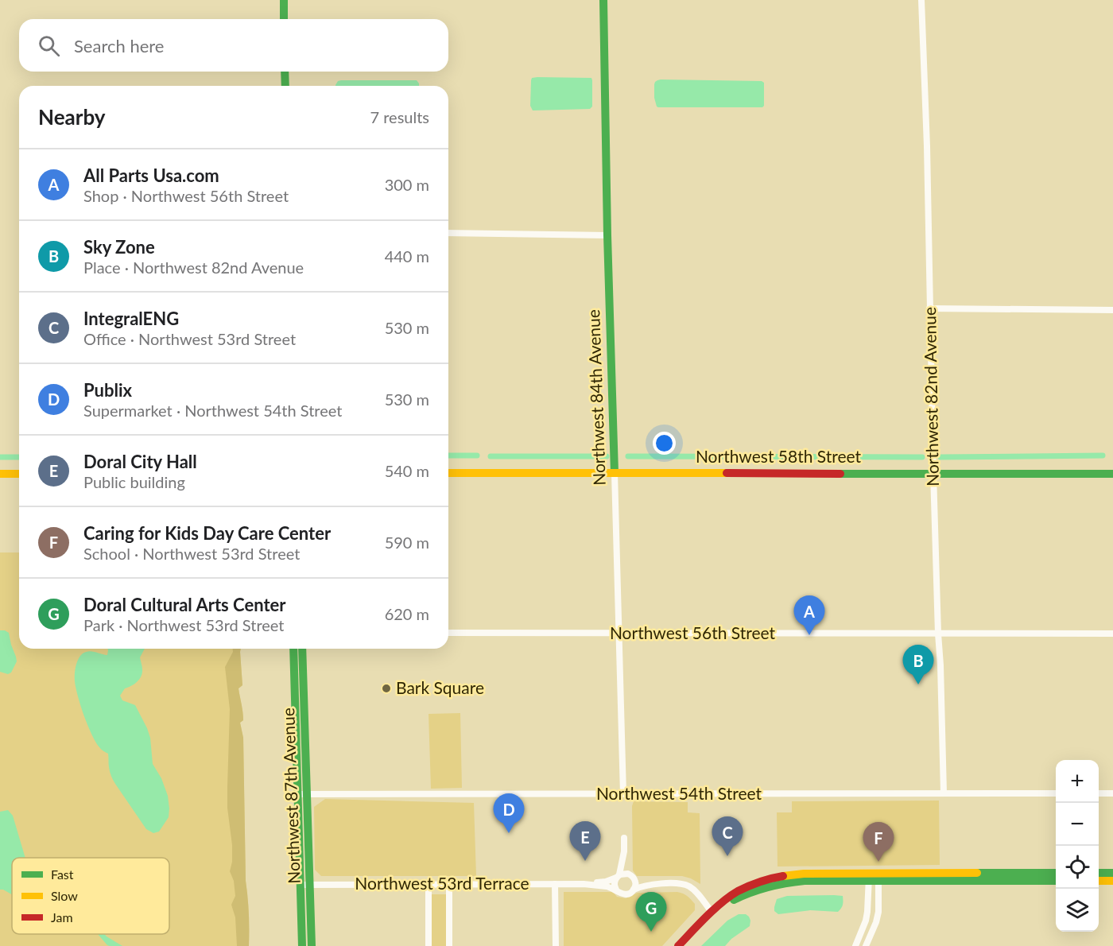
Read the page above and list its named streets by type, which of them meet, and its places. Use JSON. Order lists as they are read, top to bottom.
{
  "streets": {
    "main road": ["Northwest 84th Avenue", "Northwest 58th Street", "Northwest 87th Avenue"],
    "street": [
      "Northwest 82nd Avenue",
      "Northwest 56th Street",
      "Northwest 54th Street",
      "Northwest 53rd Terrace"
    ]
  },
  "crossings": [
    ["Northwest 82nd Avenue", "Northwest 58th Street"],
    ["Northwest 82nd Avenue", "Northwest 56th Street"],
    ["Northwest 82nd Avenue", "Northwest 54th Street"],
    ["Northwest 84th Avenue", "Northwest 58th Street"],
    ["Northwest 84th Avenue", "Northwest 56th Street"],
    ["Northwest 84th Avenue", "Northwest 54th Street"],
    ["Northwest 54th Street", "Northwest 87th Avenue"],
    ["Northwest 87th Avenue", "Northwest 53rd Terrace"]
  ],
  "places": ["Bark Square"],
  "legend": ["Fast", "Slow", "Jam"],
  "page": {
    "search": "Search here",
    "heading": ["Nearby", "7 results"],
    "list": [
      {
        "mark": "A",
        "name": "All Parts Usa.com",
        "note": "Shop · Northwest 56th Street",
        "value": "300 m"
      },
      {
        "mark": "B",
        "name": "Sky Zone",
        "note": "Place · Northwest 82nd Avenue",
        "value": "440 m"
      },
      {
        "mark": "C",
        "name": "IntegralENG",
        "note": "Office · Northwest 53rd Street",
        "value": "530 m"
      },
      {
        "mark": "D",
        "name": "Publix",
        "note": "Supermarket · Northwest 54th Street",
        "value": "530 m"
      },
      {
        "mark": "E",
        "name": "Doral City Hall",
        "note": "Public building",
        "value": "540 m"
      },
      {
        "mark": "F",
        "name": "Caring for Kids Day Care Center",
        "note": "School · Northwest 53rd Street",
        "value": "590 m"
      },
      {
        "mark": "G",
        "name": "Doral Cultural Arts Center",
        "note": "Park · Northwest 53rd Street",
        "value": "620 m"
      }
    ],
    "pins": [
      "A",
      "B",
      "D",
      "C",
      "E",
      "F",
      "G"
    ],
    "map_buttons": ["+", "−"]
  }
}
